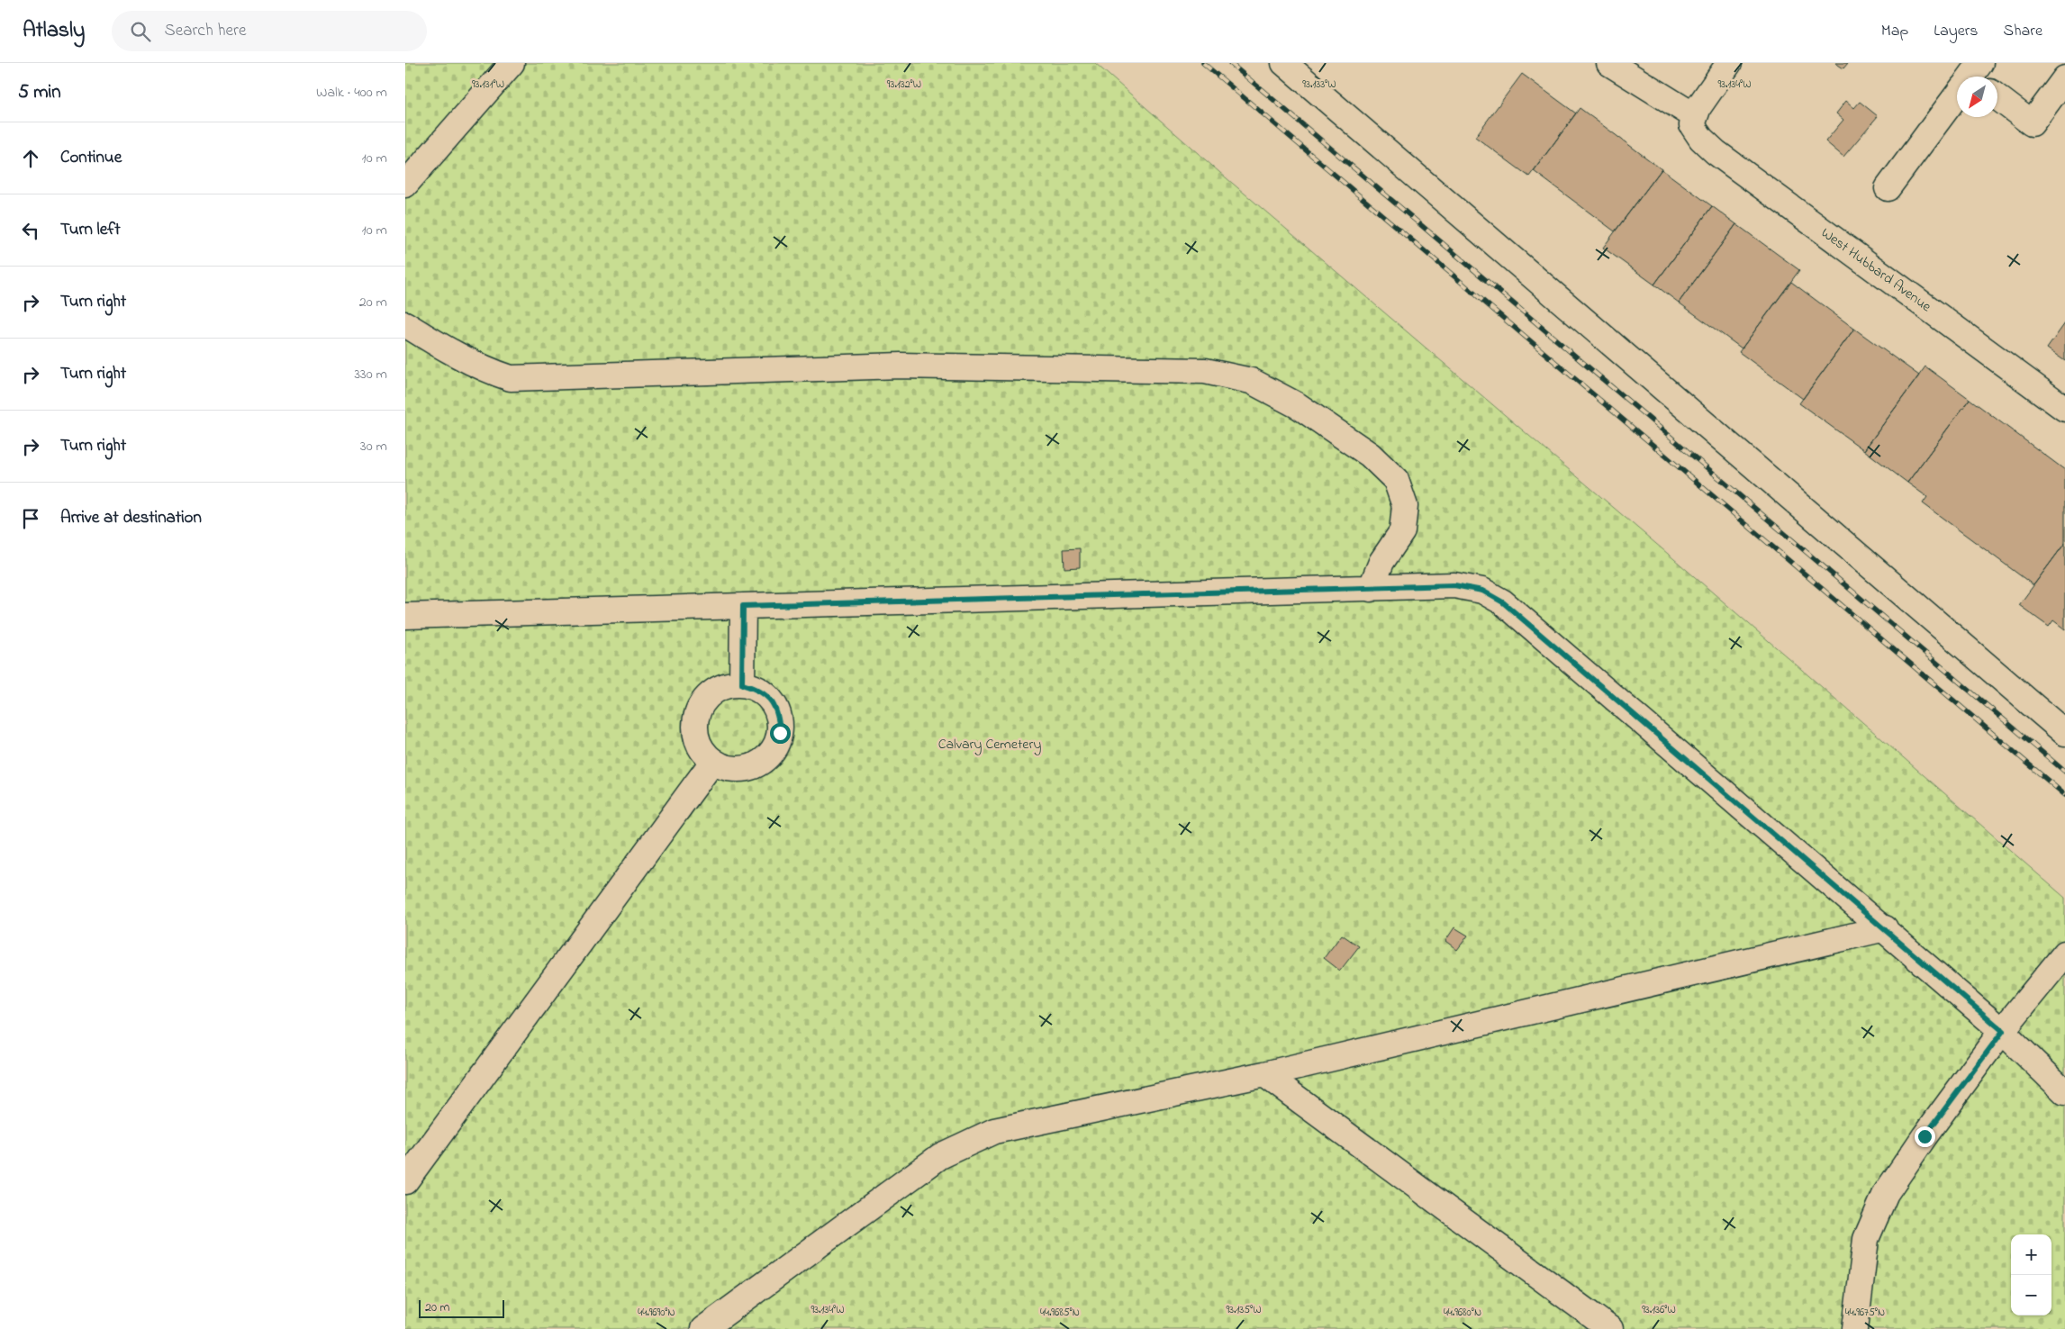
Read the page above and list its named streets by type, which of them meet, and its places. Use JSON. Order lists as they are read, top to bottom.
{
  "streets": {
    "street": ["West Hubbard Avenue"]
  },
  "parks": ["Calvary Cemetery"],
  "scale_bar": "20 m",
  "north": "bottom left",
  "page": {
    "header": "Atlasly",
    "search": "Search here",
    "nav": ["Map", "Layers", "Share"],
    "heading": ["5 min", "Walk · 400 m"],
    "list": [
      ["Continue", "10 m"],
      ["Turn left", "10 m"],
      ["Turn right", "20 m"],
      ["Turn right", "330 m"],
      ["Turn right", "30 m"],
      "Arrive at destination"
    ],
    "map_buttons": ["+", "−"],
    "scale": "20 m"
  },
  "coordinates": [
    "93.131°W",
    "93.132°W",
    "93.133°W",
    "93.134°W",
    "93.135°W",
    "93.136°W",
    "44.9690°N",
    "44.9685°N",
    "44.9680°N",
    "44.9675°N"
  ]
}
